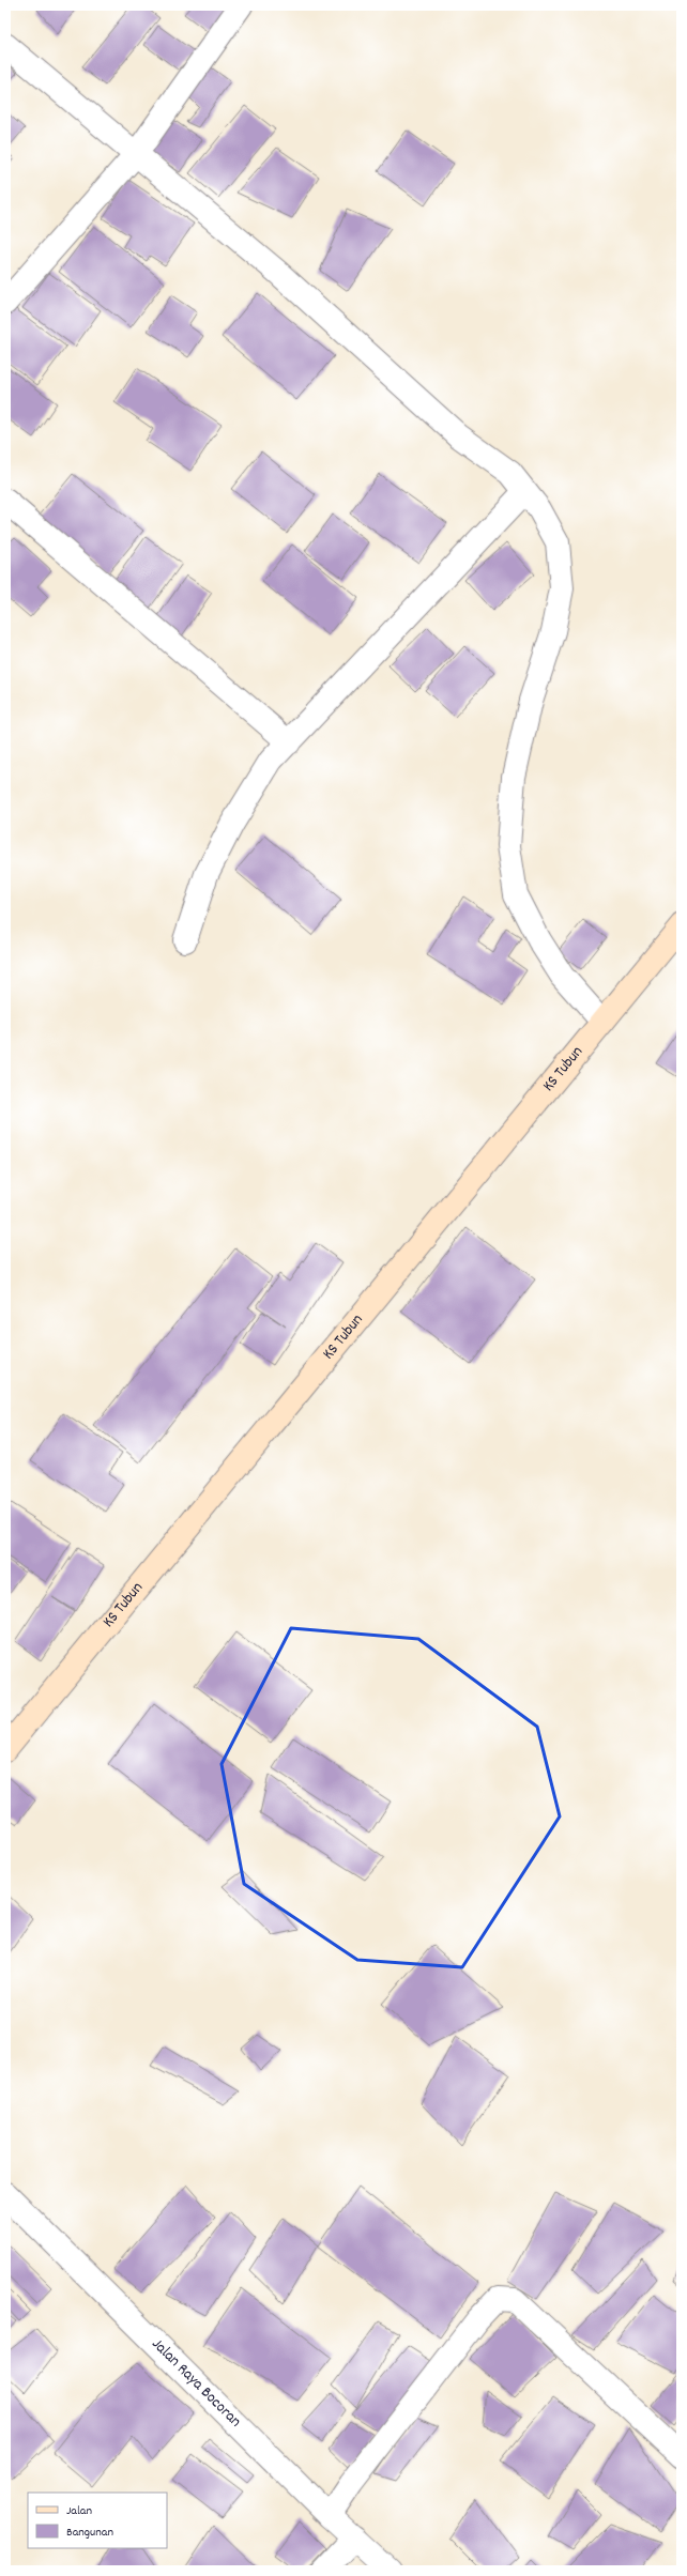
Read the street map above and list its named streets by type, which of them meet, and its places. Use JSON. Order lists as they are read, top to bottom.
{
  "streets": {
    "main road": ["KS Tubun"],
    "street": ["Jalan Raya Bocoran"]
  },
  "legend": ["Jalan", "Bangunan"]
}
